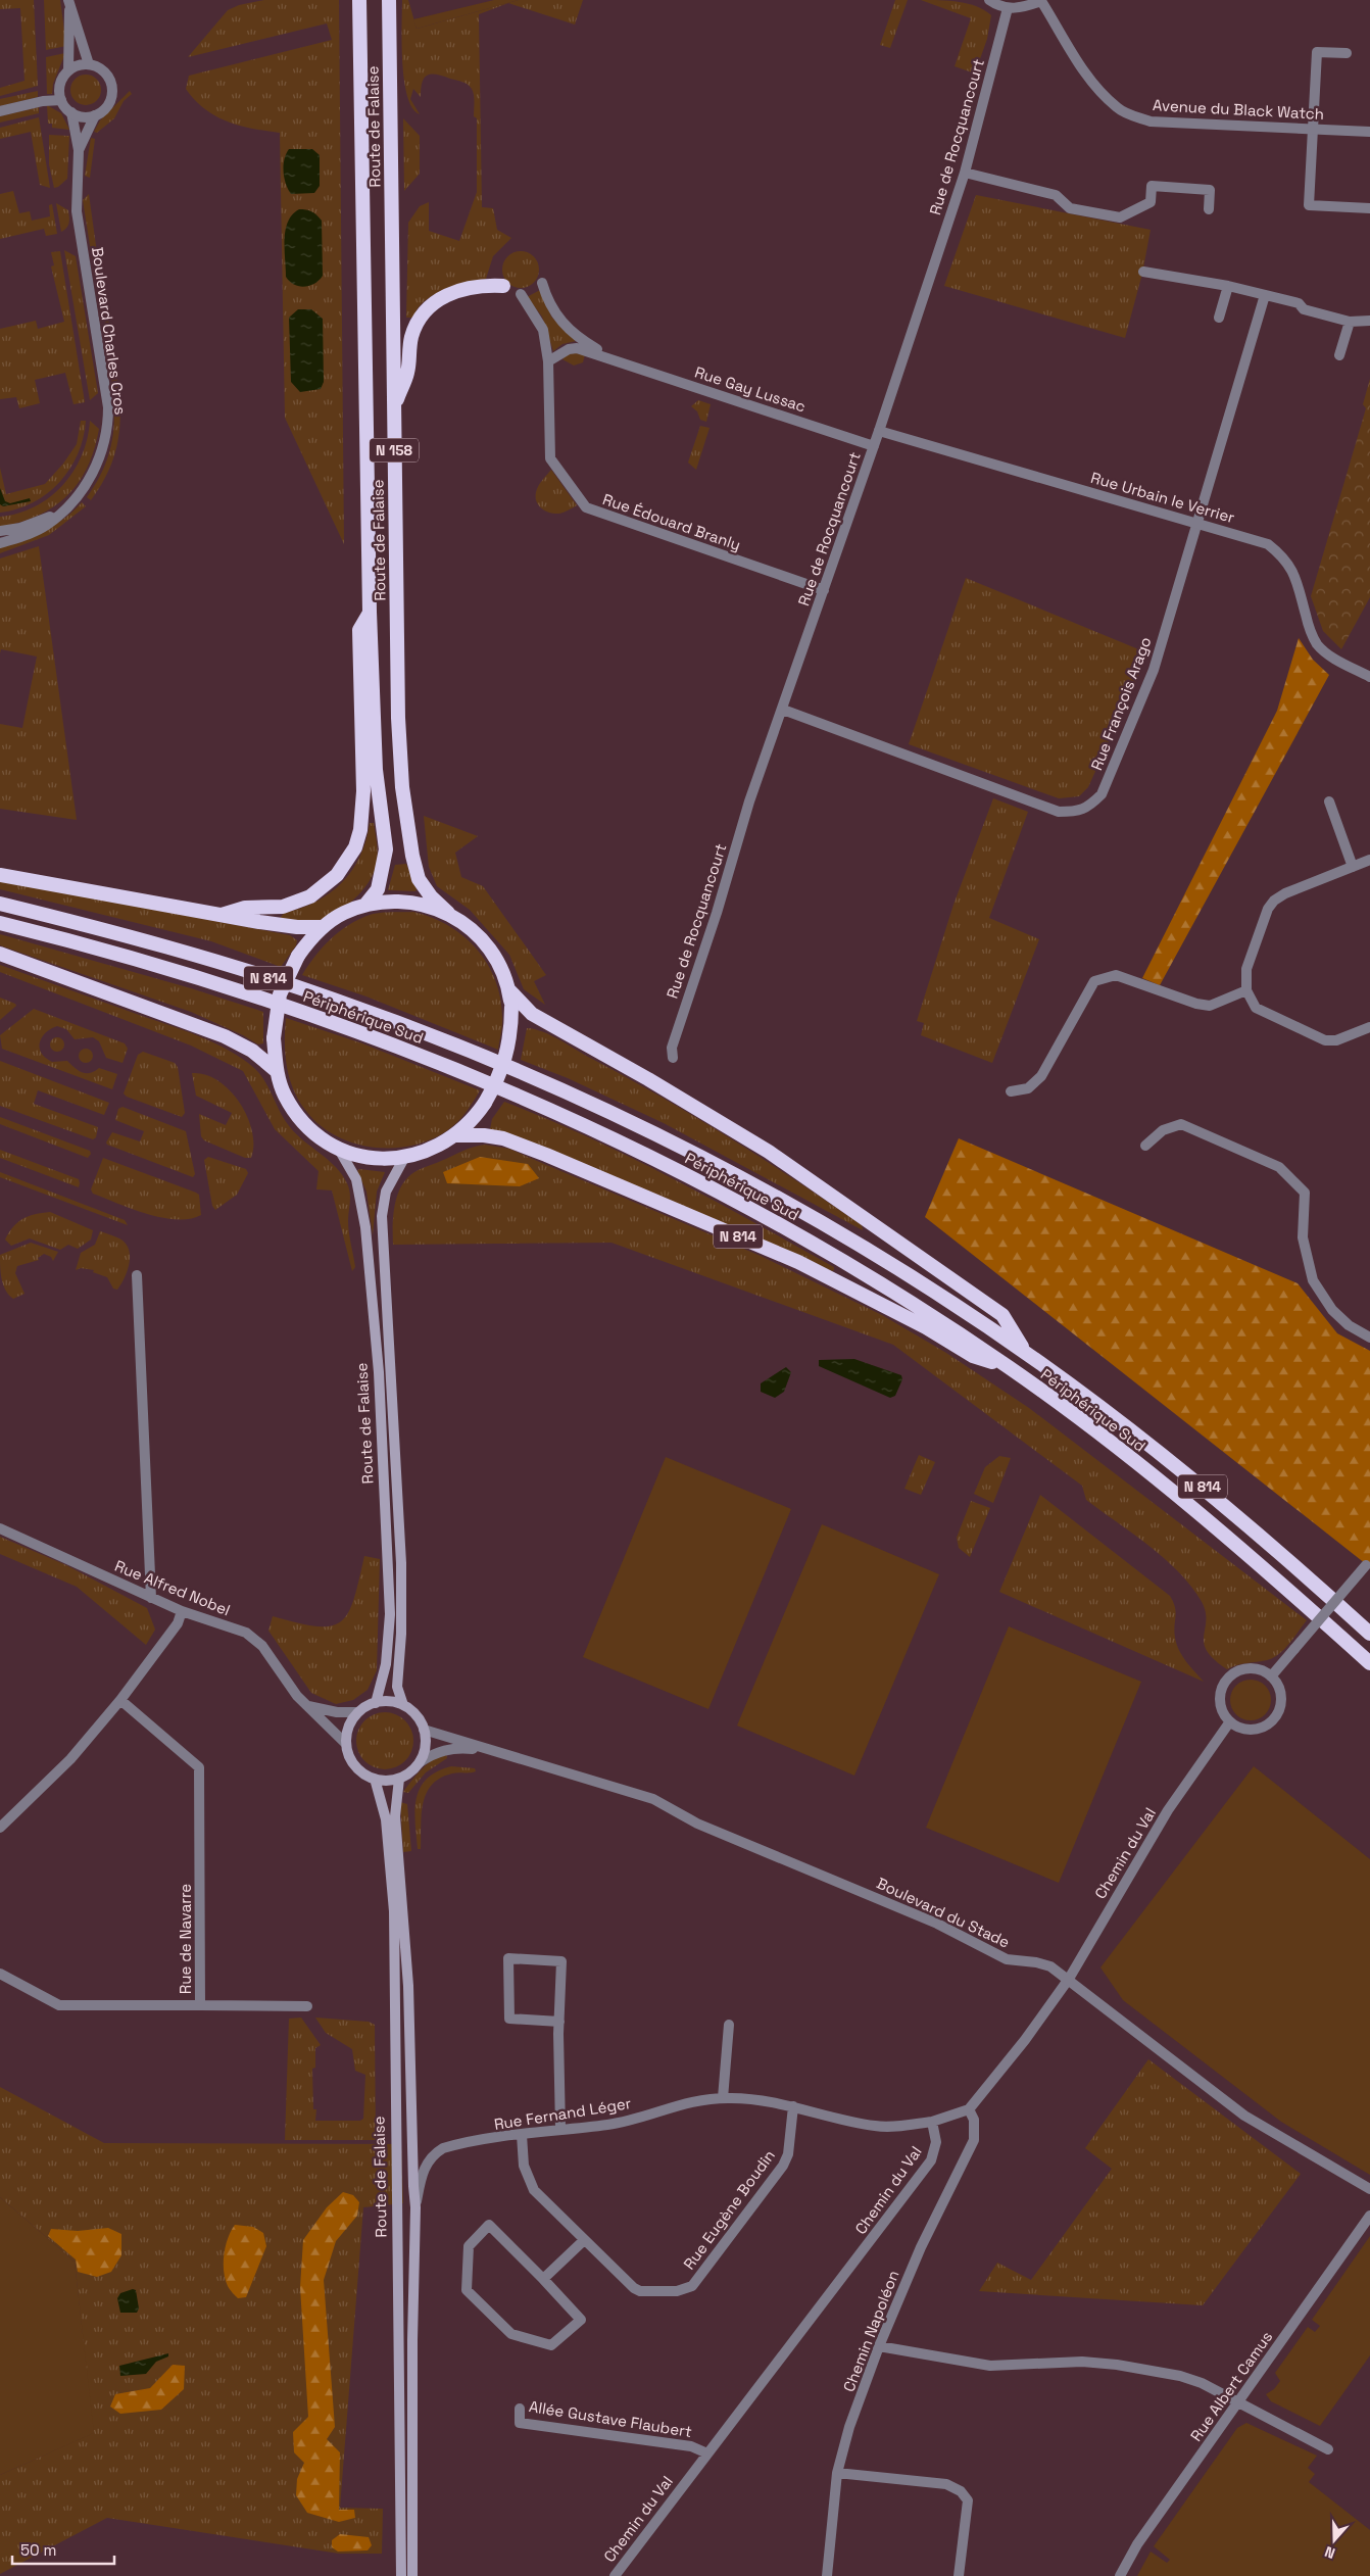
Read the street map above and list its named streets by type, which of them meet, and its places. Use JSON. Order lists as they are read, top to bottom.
{
  "streets": {
    "highway": [
      "Route de Falaise",
      "N 158",
      "N 814",
      "Périphérique Sud"
    ],
    "street": [
      "Avenue du Black Watch",
      "Rue de Rocquancourt",
      "Boulevard Charles Cros",
      "Rue Gay Lussac",
      "Rue Urbain le Verrier",
      "Rue Édouard Branly",
      "Rue François Arago",
      "Rue Alfred Nobel",
      "Chemin du Val",
      "Boulevard du Stade",
      "Rue de Navarre",
      "Rue Fernand Léger",
      "Rue Eugène Boudin",
      "Chemin Napoléon",
      "Rue Albert Camus",
      "Allée Gustave Flaubert"
    ]
  },
  "crossings": [
    ["Route de Falaise", "N 158"],
    ["Route de Falaise", "Rue Alfred Nobel"],
    ["Route de Falaise", "Boulevard du Stade"],
    ["Rue de Rocquancourt", "Rue Gay Lussac"],
    ["Rue de Rocquancourt", "Rue Urbain le Verrier"],
    ["Rue de Rocquancourt", "Rue Édouard Branly"],
    ["Rue de Rocquancourt", "Rue François Arago"],
    ["Rue Gay Lussac", "Rue Édouard Branly"],
    ["Rue Urbain le Verrier", "Rue François Arago"],
    ["N 814", "Périphérique Sud"],
    ["Rue Alfred Nobel", "Boulevard du Stade"],
    ["Chemin du Val", "Boulevard du Stade"],
    ["Chemin du Val", "Rue Fernand Léger"],
    ["Chemin du Val", "Chemin Napoléon"],
    ["Chemin du Val", "Allée Gustave Flaubert"],
    ["Rue Fernand Léger", "Rue Eugène Boudin"]
  ],
  "scale_bar": "50 m",
  "north": "bottom"
}
